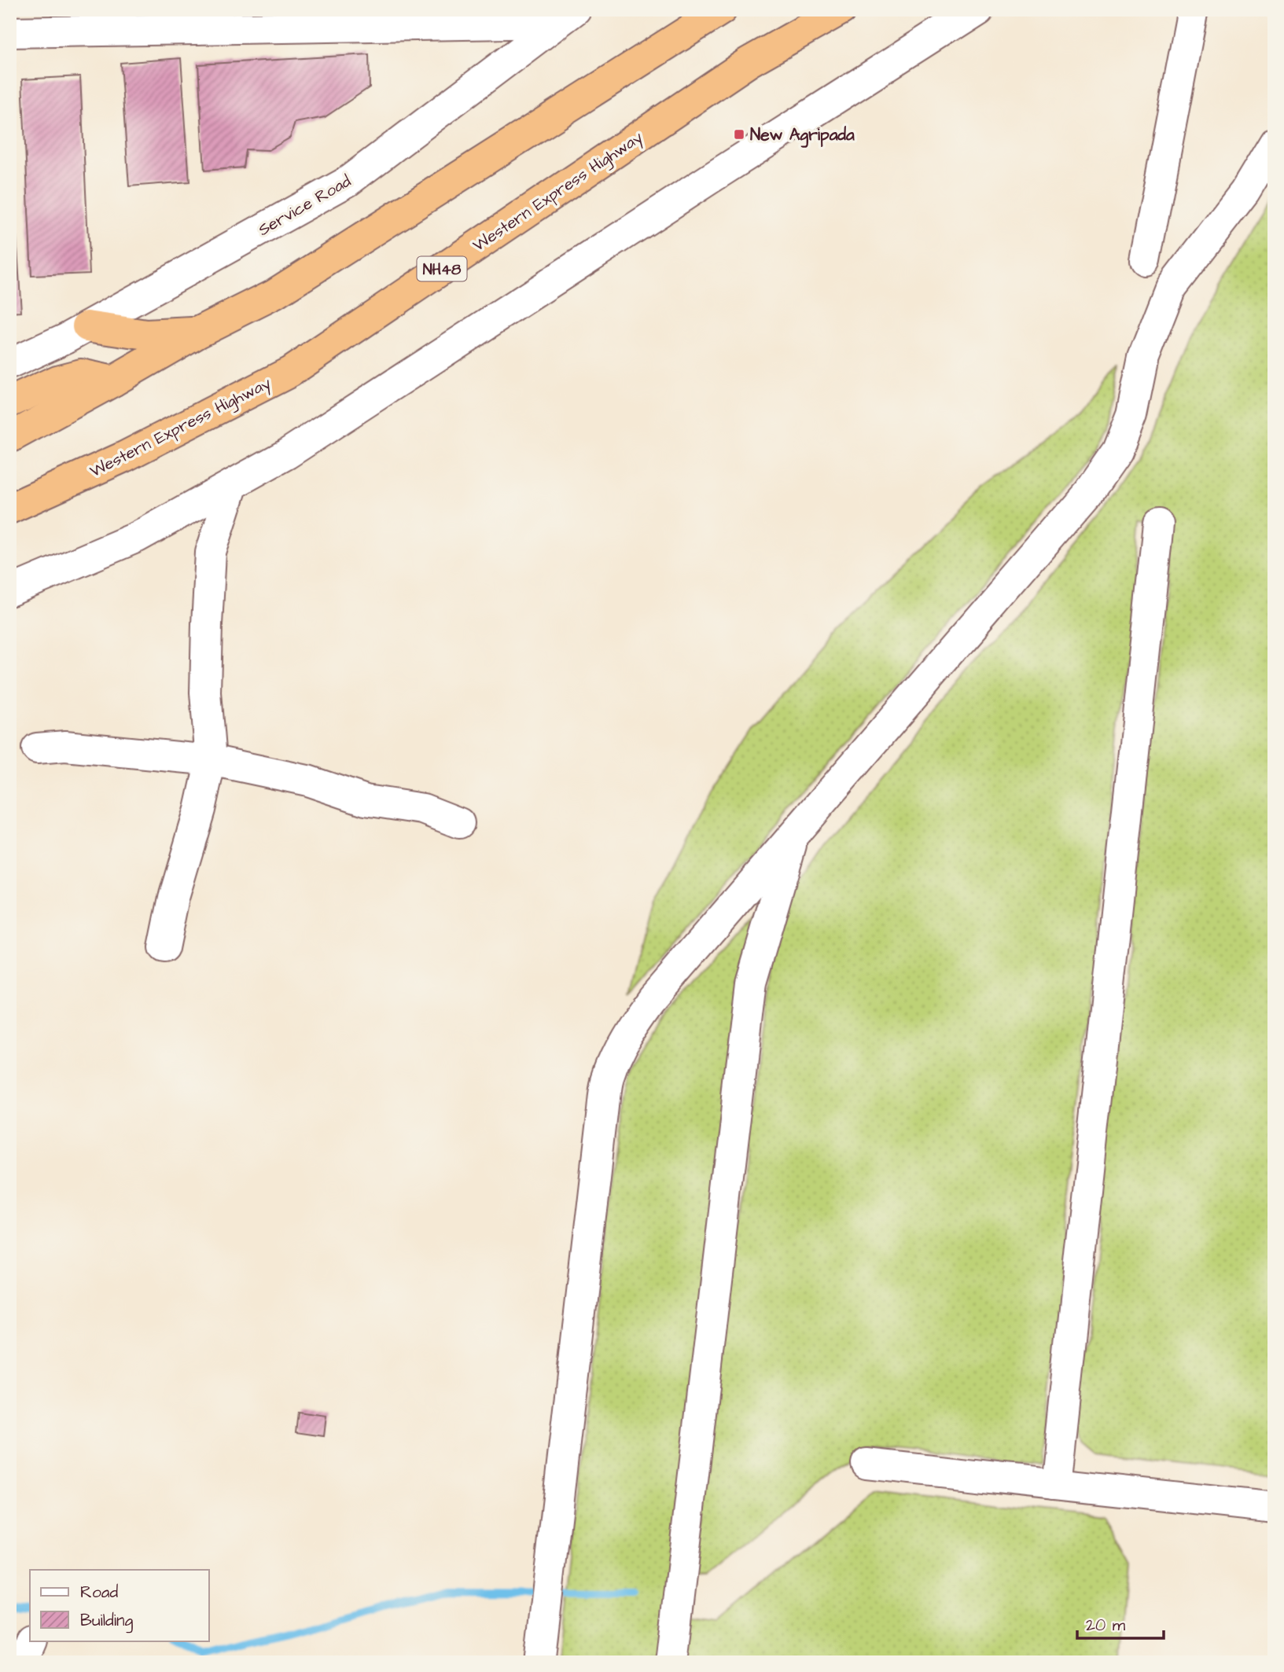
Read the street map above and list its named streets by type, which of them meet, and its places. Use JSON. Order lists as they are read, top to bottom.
{
  "streets": {
    "highway": ["Western Express Highway", "NH48"],
    "street": ["Service Road"]
  },
  "places": {
    "transit": ["New Agripada"]
  },
  "legend": ["Road", "Building"],
  "scale_bar": "20 m"
}
